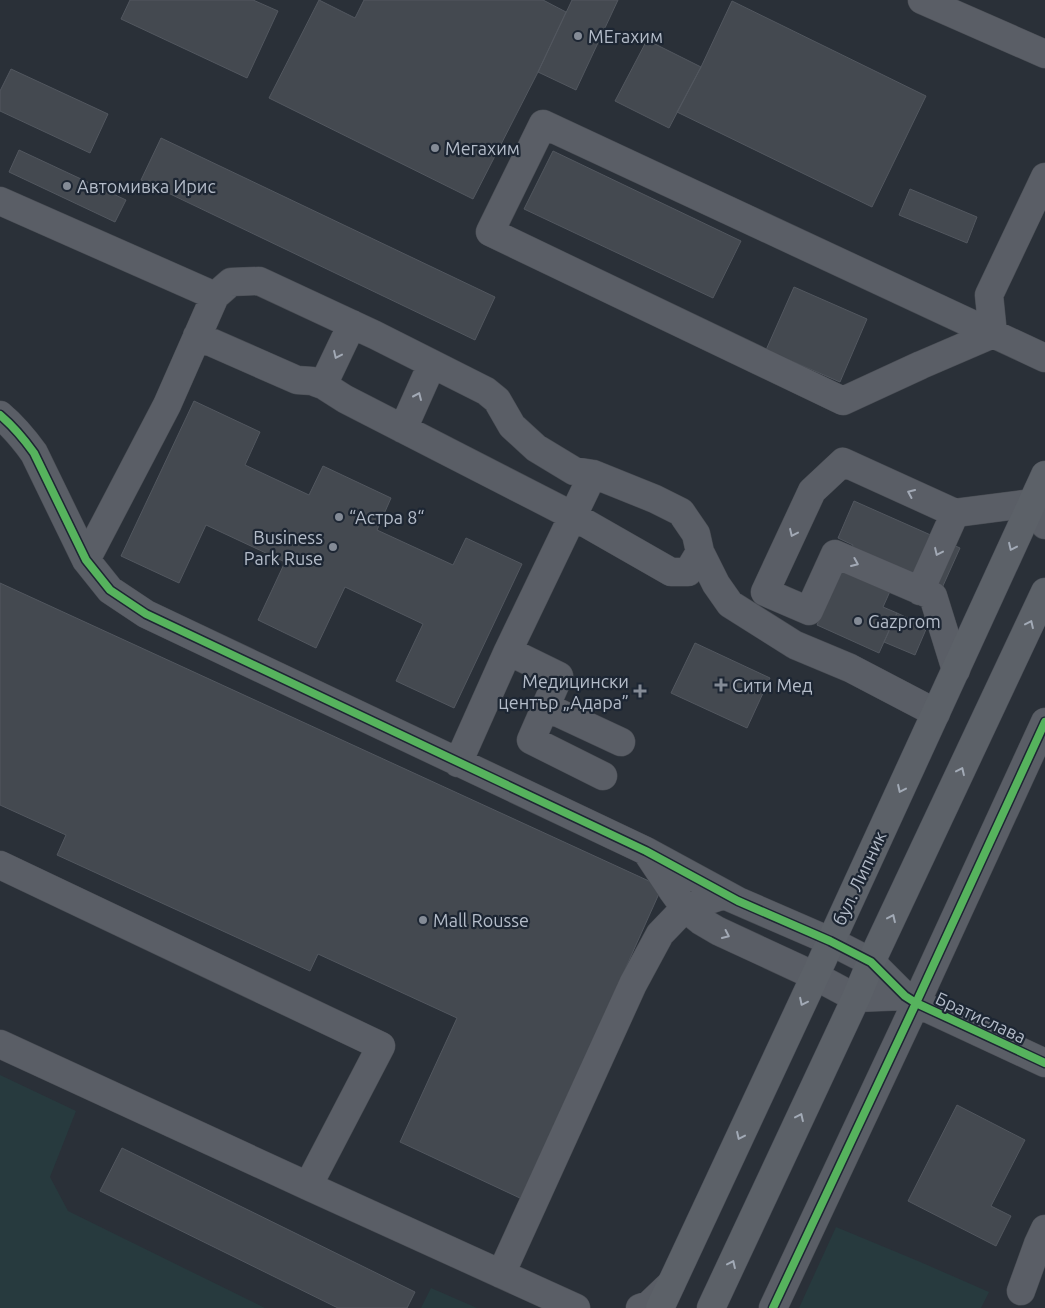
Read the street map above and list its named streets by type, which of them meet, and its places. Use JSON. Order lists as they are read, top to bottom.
{
  "streets": {
    "main road": ["бул. Липник"],
    "street": ["Братислава"]
  },
  "places": {
    "other": [
      "МЕгахим",
      "Мегахим",
      "Автомивка Ирис",
      "“Астра 8“",
      "Business Park Ruse",
      "Gazprom",
      "Mall Rousse"
    ],
    "health": ["Сити Мед", "Медицински център „Адара”"]
  }
}
